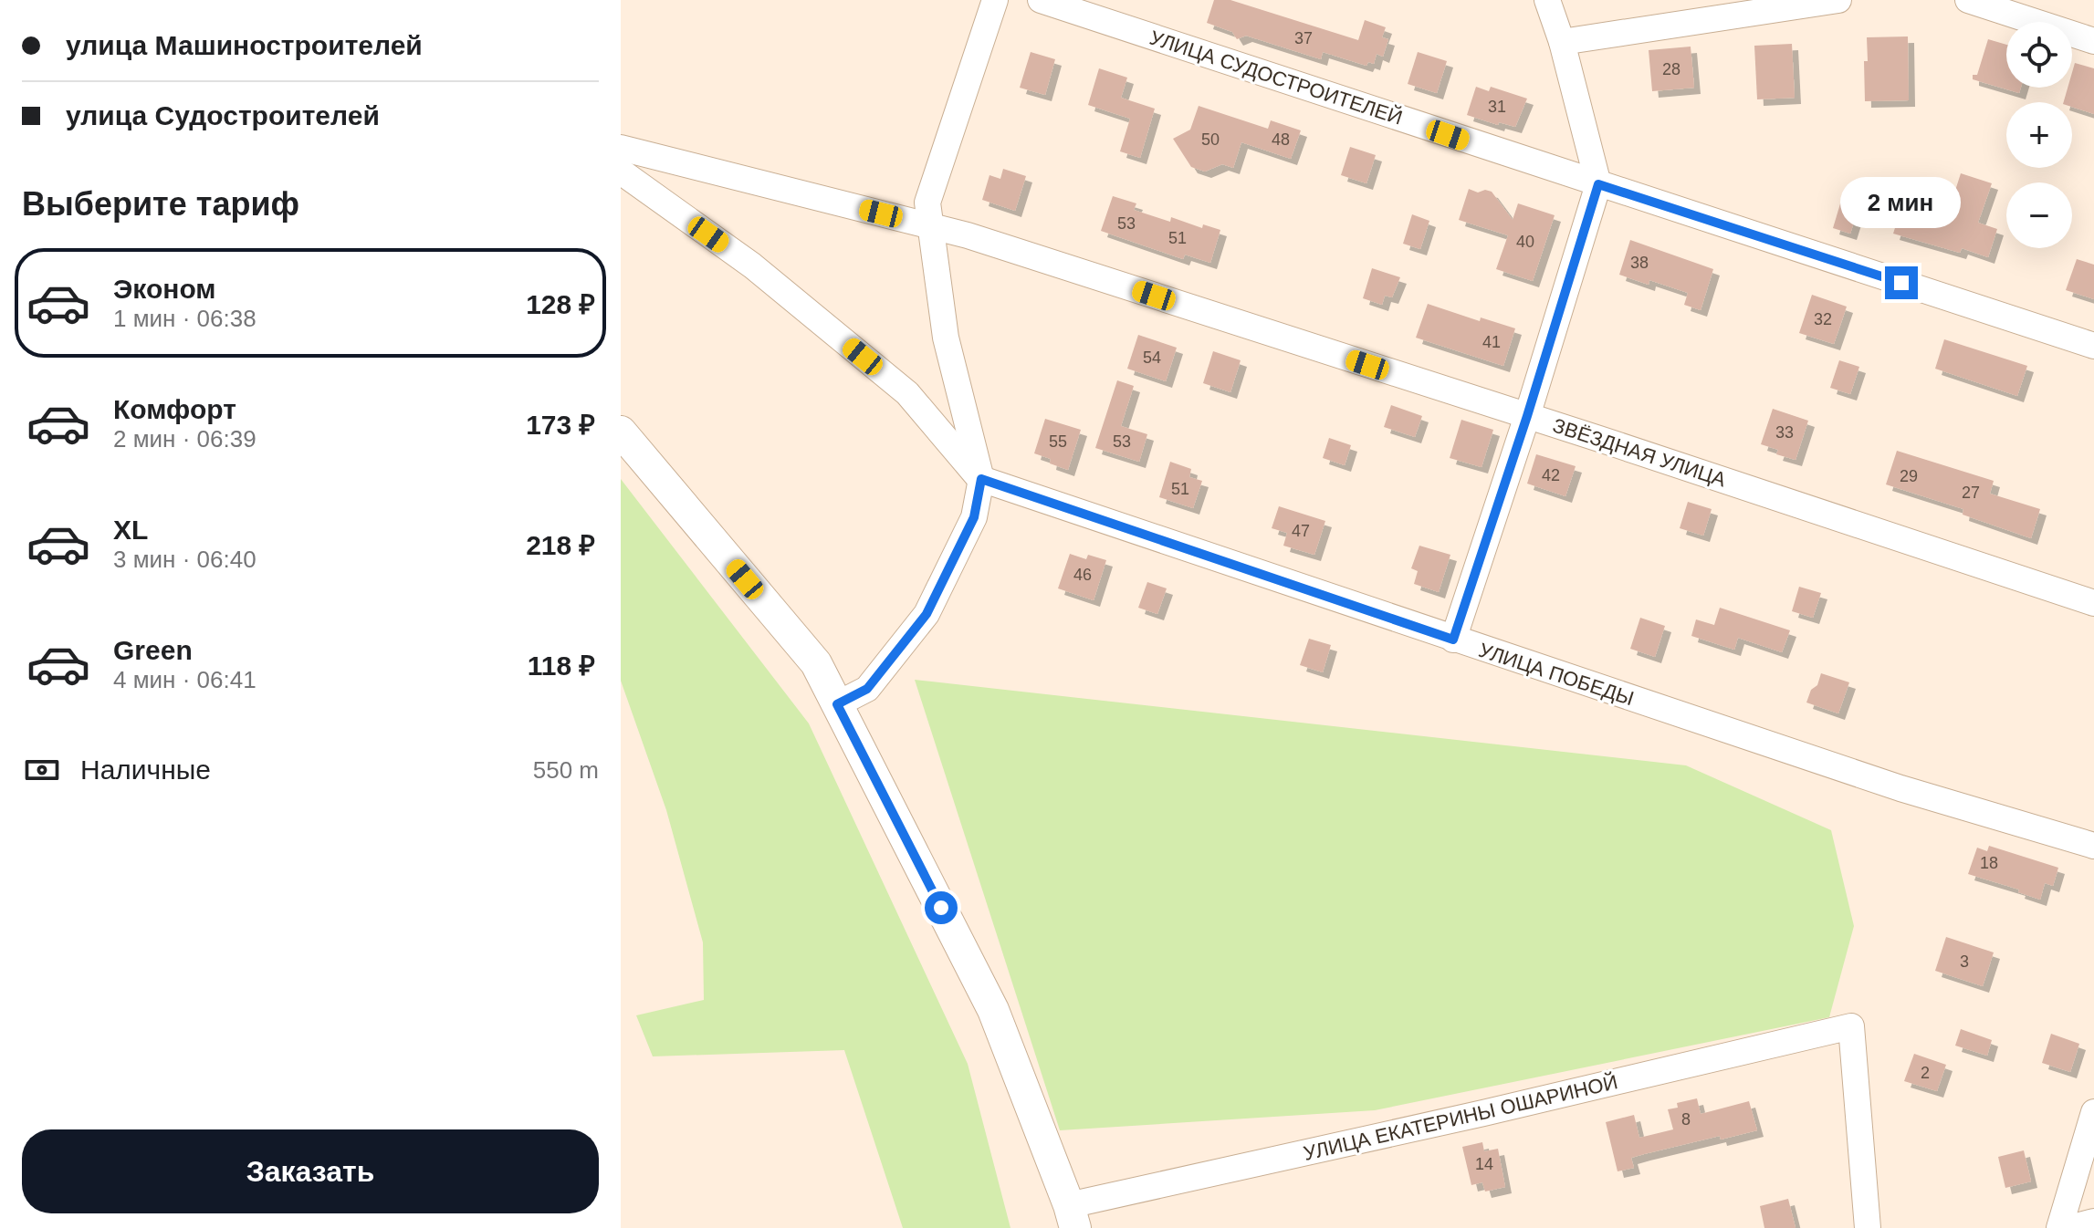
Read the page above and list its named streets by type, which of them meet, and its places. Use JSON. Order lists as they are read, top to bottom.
{
  "streets": {
    "street": [
      "УЛИЦА СУДОСТРОИТЕЛЕЙ",
      "ЗВЁЗДНАЯ УЛИЦА",
      "УЛИЦА ПОБЕДЫ",
      "УЛИЦА ЕКАТЕРИНЫ ОШАРИНОЙ"
    ]
  },
  "house_numbers": [
    "37",
    "28",
    "31",
    "50",
    "48",
    "53",
    "51",
    "40",
    "38",
    "32",
    "41",
    "54",
    "33",
    "55",
    "53",
    "42",
    "29",
    "51",
    "27",
    "47",
    "46",
    "18",
    "3",
    "2",
    "8",
    "14"
  ],
  "page": {
    "banner": ["улица Машиностроителей", "улица Судостроителей"],
    "map_buttons": ["+", "−"],
    "heading": "Выберите тариф",
    "bubble": "2 мин",
    "list": [
      {
        "name": "Эконом",
        "note": "1 мин · 06:38",
        "value": "128 ₽"
      },
      {
        "name": "Комфорт",
        "note": "2 мин · 06:39",
        "value": "173 ₽"
      },
      {
        "name": "XL",
        "note": "3 мин · 06:40",
        "value": "218 ₽"
      },
      {
        "name": "Green",
        "note": "4 мин · 06:41",
        "value": "118 ₽"
      }
    ],
    "pay": ["Наличные", "550 m"],
    "buttons": "Заказать"
  }
}
